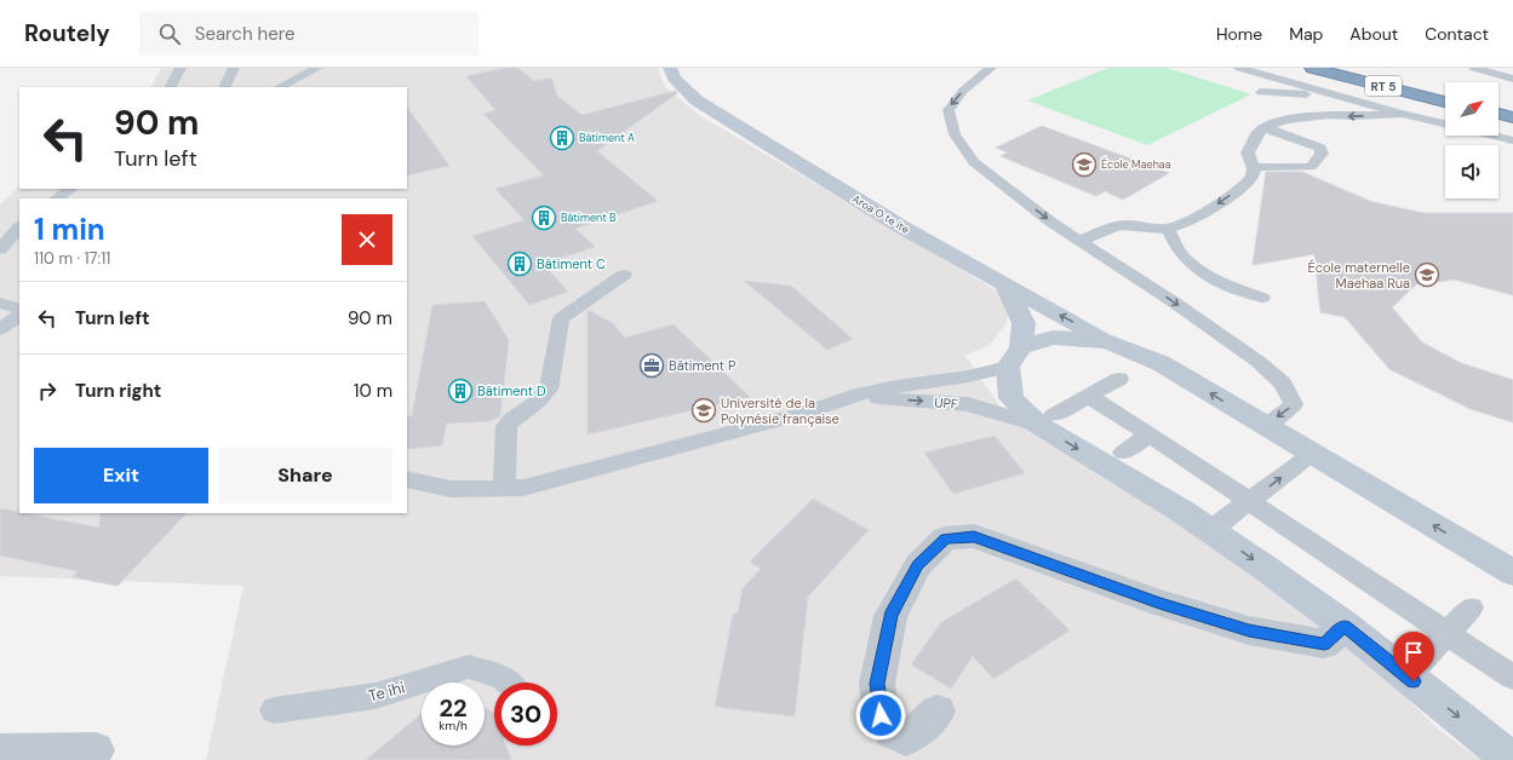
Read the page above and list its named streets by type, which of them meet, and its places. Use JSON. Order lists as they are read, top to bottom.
{
  "streets": {
    "highway": ["RT 5"],
    "main road": ["Aroa O te ite"],
    "lane": ["UPF", "Te ihi"]
  },
  "places": {
    "building": [
      "Bâtiment A",
      "Bâtiment B",
      "Bâtiment C",
      "Bâtiment D"
    ],
    "school or university": ["École Maehaa", "École maternelle Maehaa Rua", "Université de la Polynésie française"],
    "office": ["Bâtiment P"]
  },
  "north": "top right",
  "page": {
    "header": "Routely",
    "search": "Search here",
    "nav": [
      "Home",
      "Map",
      "About",
      "Contact"
    ],
    "turn": ["90 m", "Turn left"],
    "heading": ["1 min", "110 m · 17:11"],
    "list": [
      {
        "name": "Turn left",
        "value": "90 m"
      },
      {
        "name": "Turn right",
        "value": "10 m"
      }
    ],
    "buttons": ["Exit", "Share"],
    "speed": "22 km/h",
    "limit": "30"
  }
}
